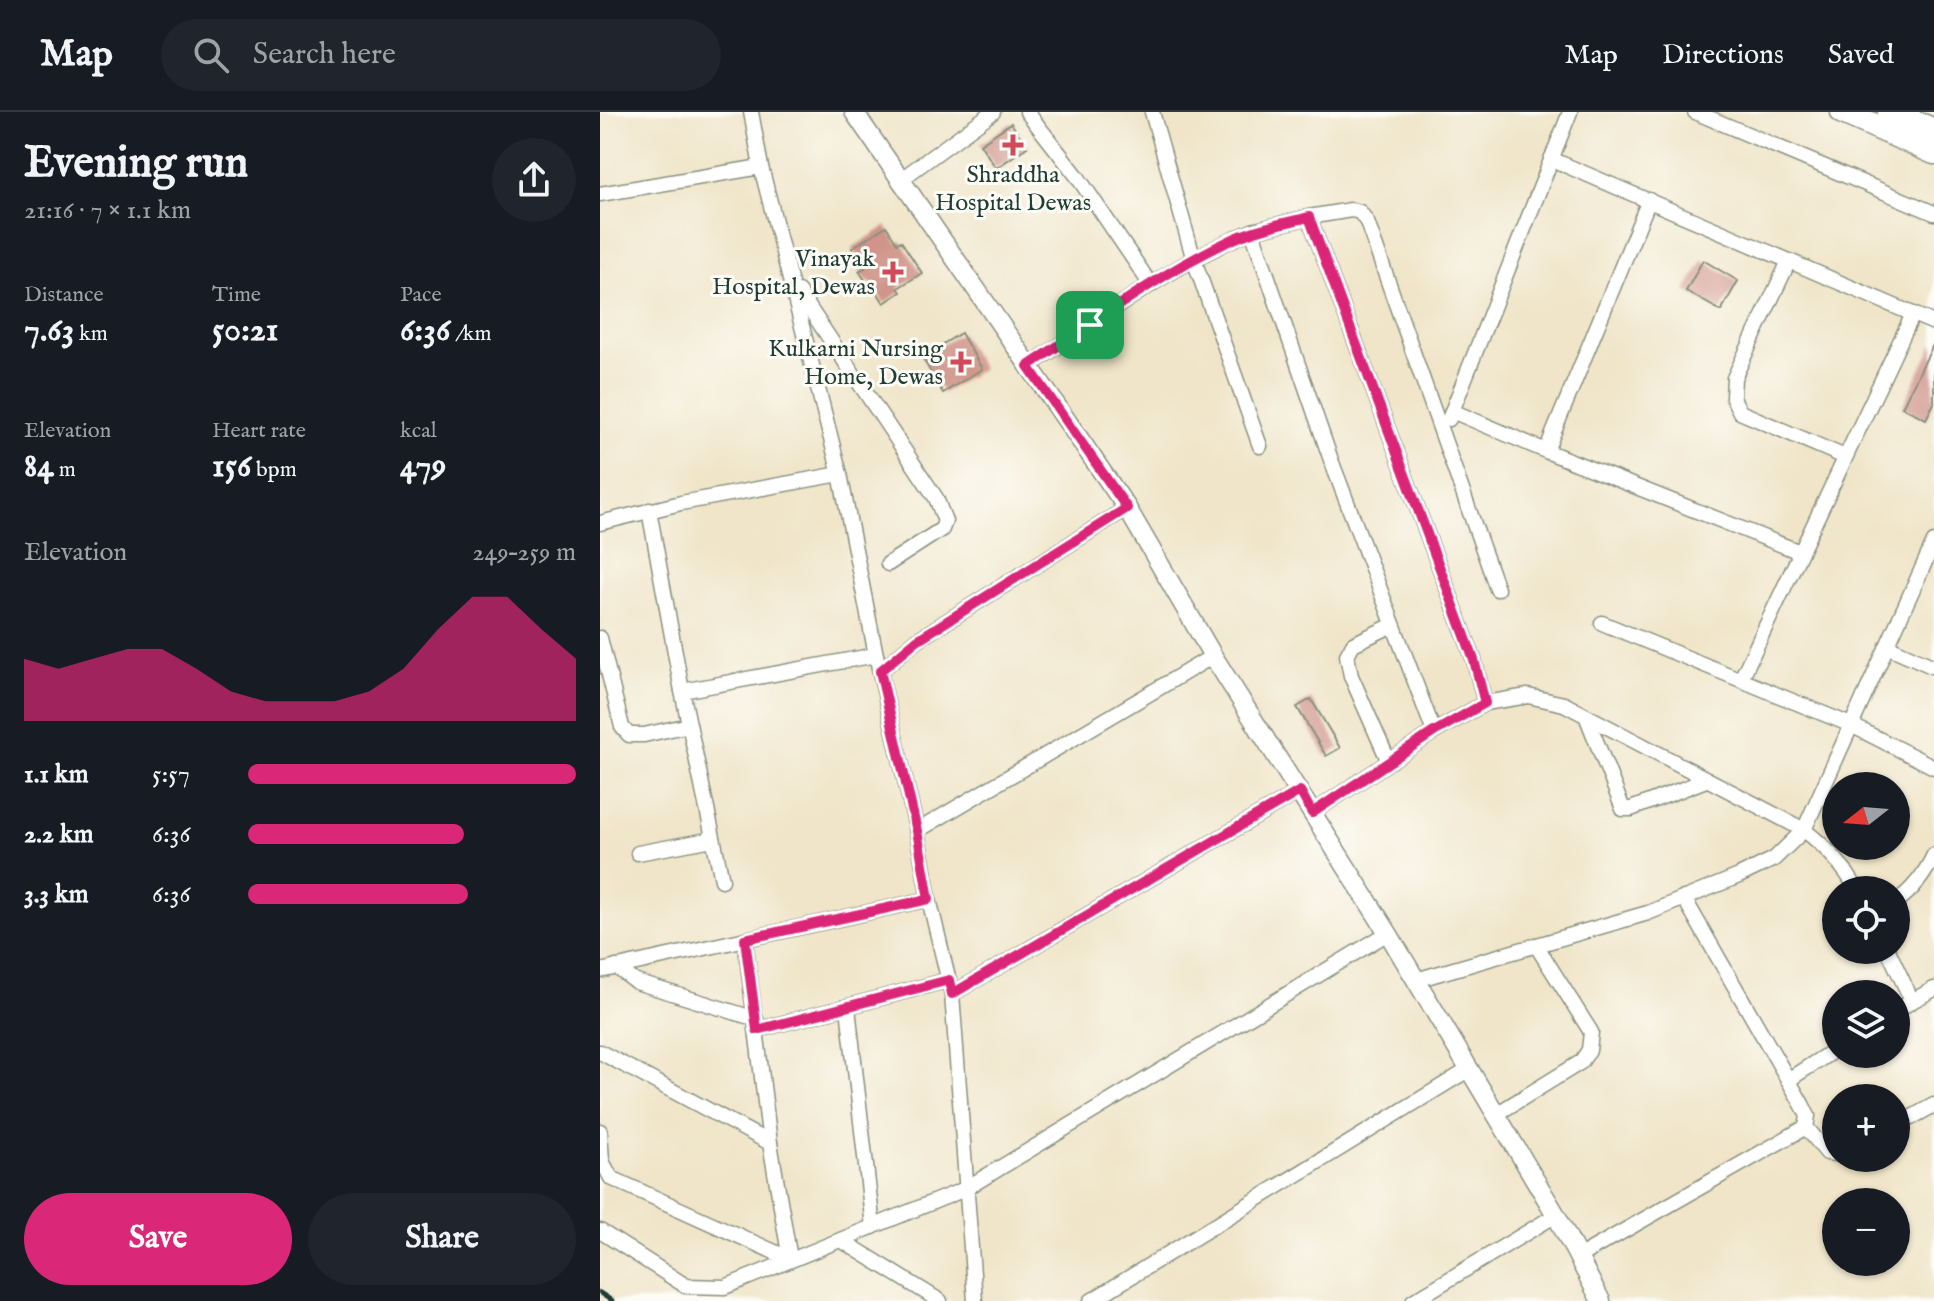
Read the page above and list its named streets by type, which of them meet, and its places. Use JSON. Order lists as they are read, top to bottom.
{
  "places": {
    "health": ["Shraddha Hospital Dewas", "Vinayak Hospital, Dewas", "Kulkarni Nursing Home, Dewas"]
  },
  "north": "left",
  "page": {
    "header": "Map",
    "search": "Search here",
    "nav": ["Map", "Directions", "Saved"],
    "heading": ["Evening run", "21:16 · 7 × 1.1 km"],
    "stats": [
      ["Distance", "7.63 km"],
      ["Time", "50:21"],
      ["Pace", "6:36 /km"],
      ["Elevation", "84 m"],
      ["Heart rate", "156 bpm"],
      ["kcal", "479"]
    ],
    "chart": ["Elevation", "249–259 m"],
    "list": [
      {
        "name": "1.1 km",
        "note": "5:57"
      },
      {
        "name": "2.2 km",
        "note": "6:36"
      },
      {
        "name": "3.3 km",
        "note": "6:36"
      }
    ],
    "map_buttons": ["+", "−"],
    "buttons": ["Save", "Share"]
  }
}
